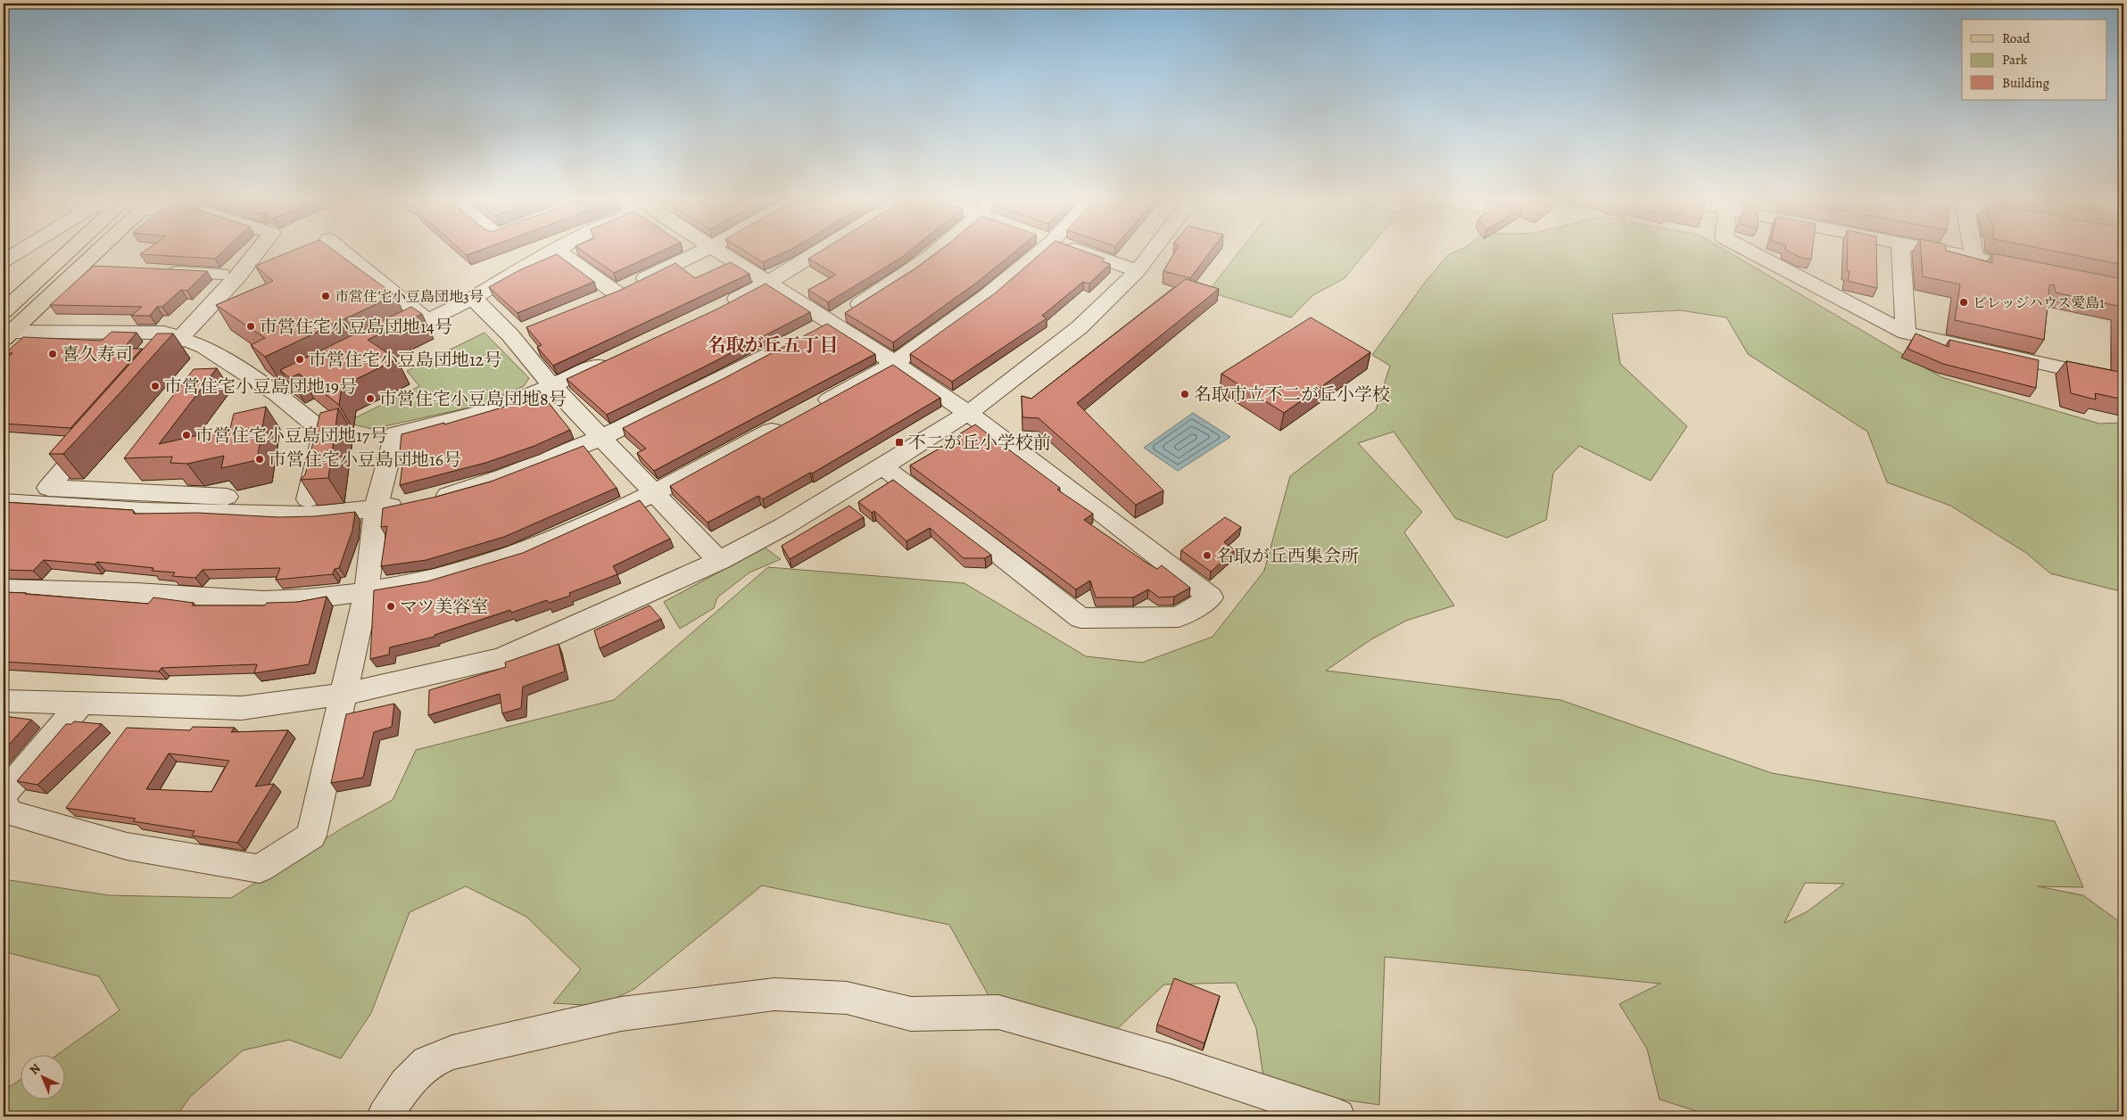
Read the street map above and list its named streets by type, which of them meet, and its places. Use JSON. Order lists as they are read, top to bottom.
{
  "districts": ["名取が丘五丁目"],
  "places": {
    "other": [
      "市営住宅小豆島団地3号",
      "ビレッジハウス愛島1",
      "市営住宅小豆島団地14号",
      "喜久寿司",
      "市営住宅小豆島団地12号",
      "市営住宅小豆島団地19号",
      "名取市立不二が丘小学校",
      "市営住宅小豆島団地8号",
      "市営住宅小豆島団地17号",
      "市営住宅小豆島団地16号",
      "名取が丘西集会所",
      "マツ美容室"
    ],
    "transit": ["不二が丘小学校前"]
  },
  "legend": ["Road", "Park", "Building"],
  "north": "top left"
}
